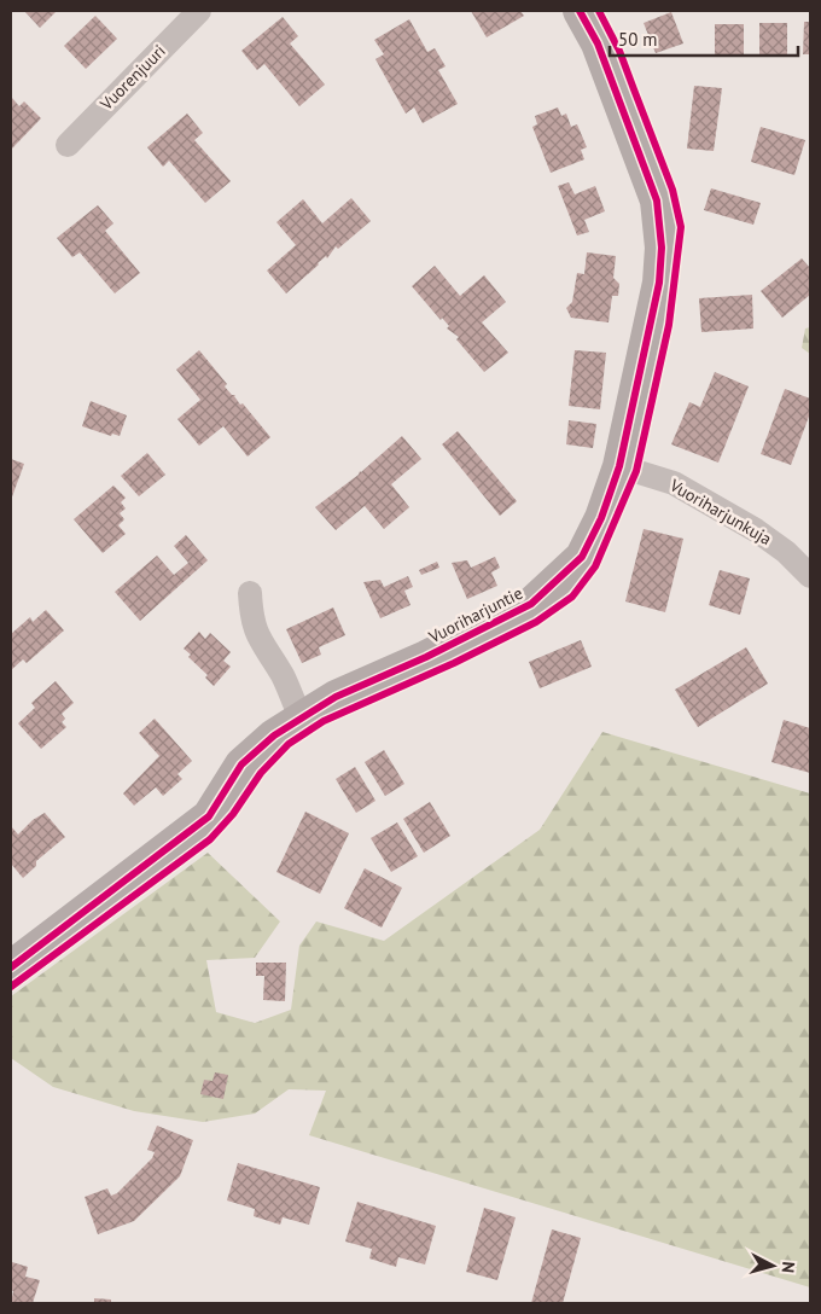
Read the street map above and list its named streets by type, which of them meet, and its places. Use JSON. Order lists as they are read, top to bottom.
{
  "streets": {
    "street": ["Vuorenjuuri", "Vuoriharjunkuja", "Vuoriharjuntie"]
  },
  "crossings": [
    ["Vuoriharjunkuja", "Vuoriharjuntie"]
  ],
  "scale_bar": "50 m",
  "north": "right"
}
